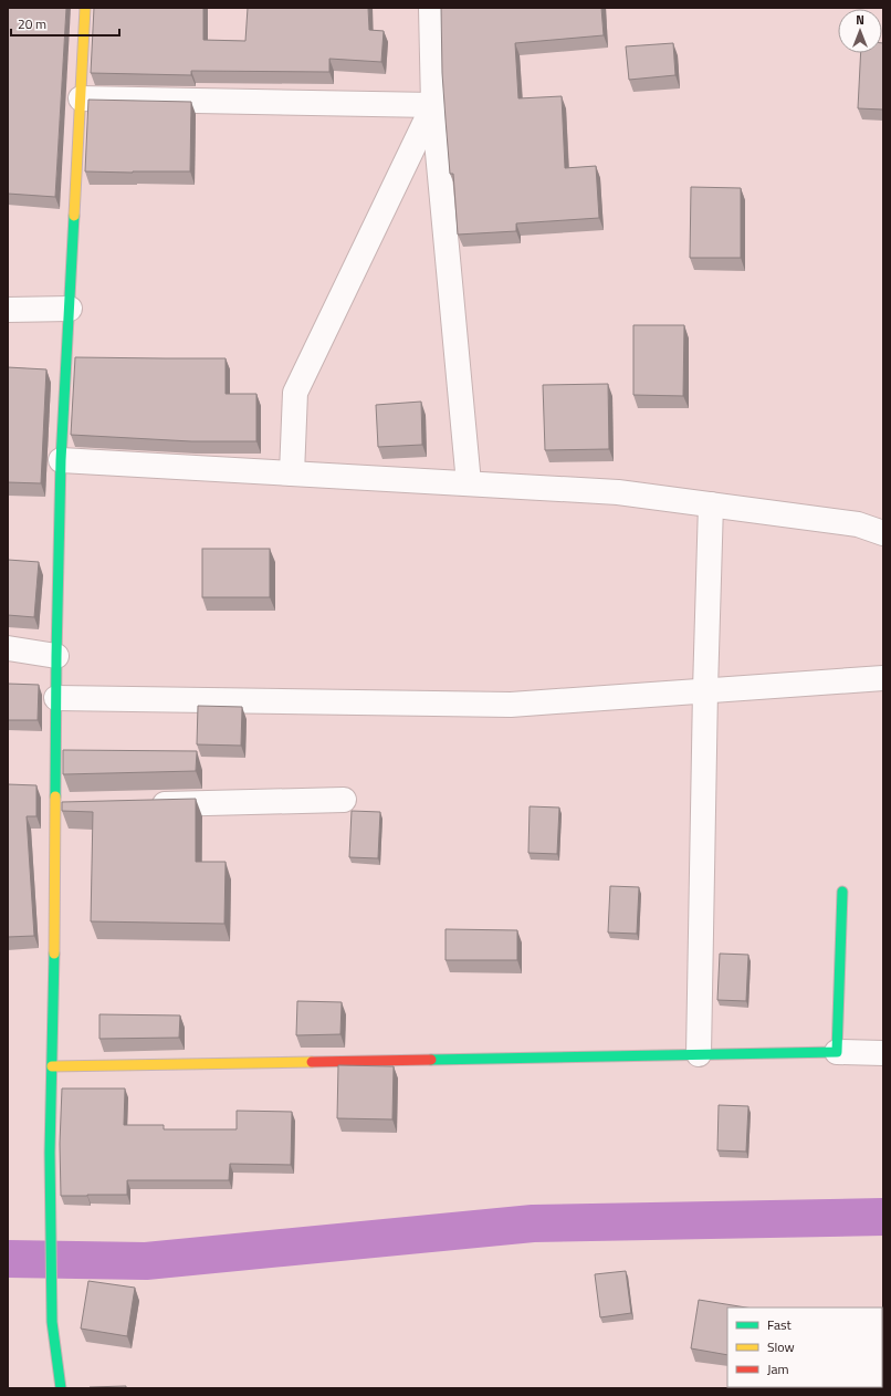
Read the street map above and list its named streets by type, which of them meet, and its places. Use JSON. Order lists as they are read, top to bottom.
{
  "legend": ["Fast", "Slow", "Jam"],
  "scale_bar": "20 m",
  "north": "top"
}
